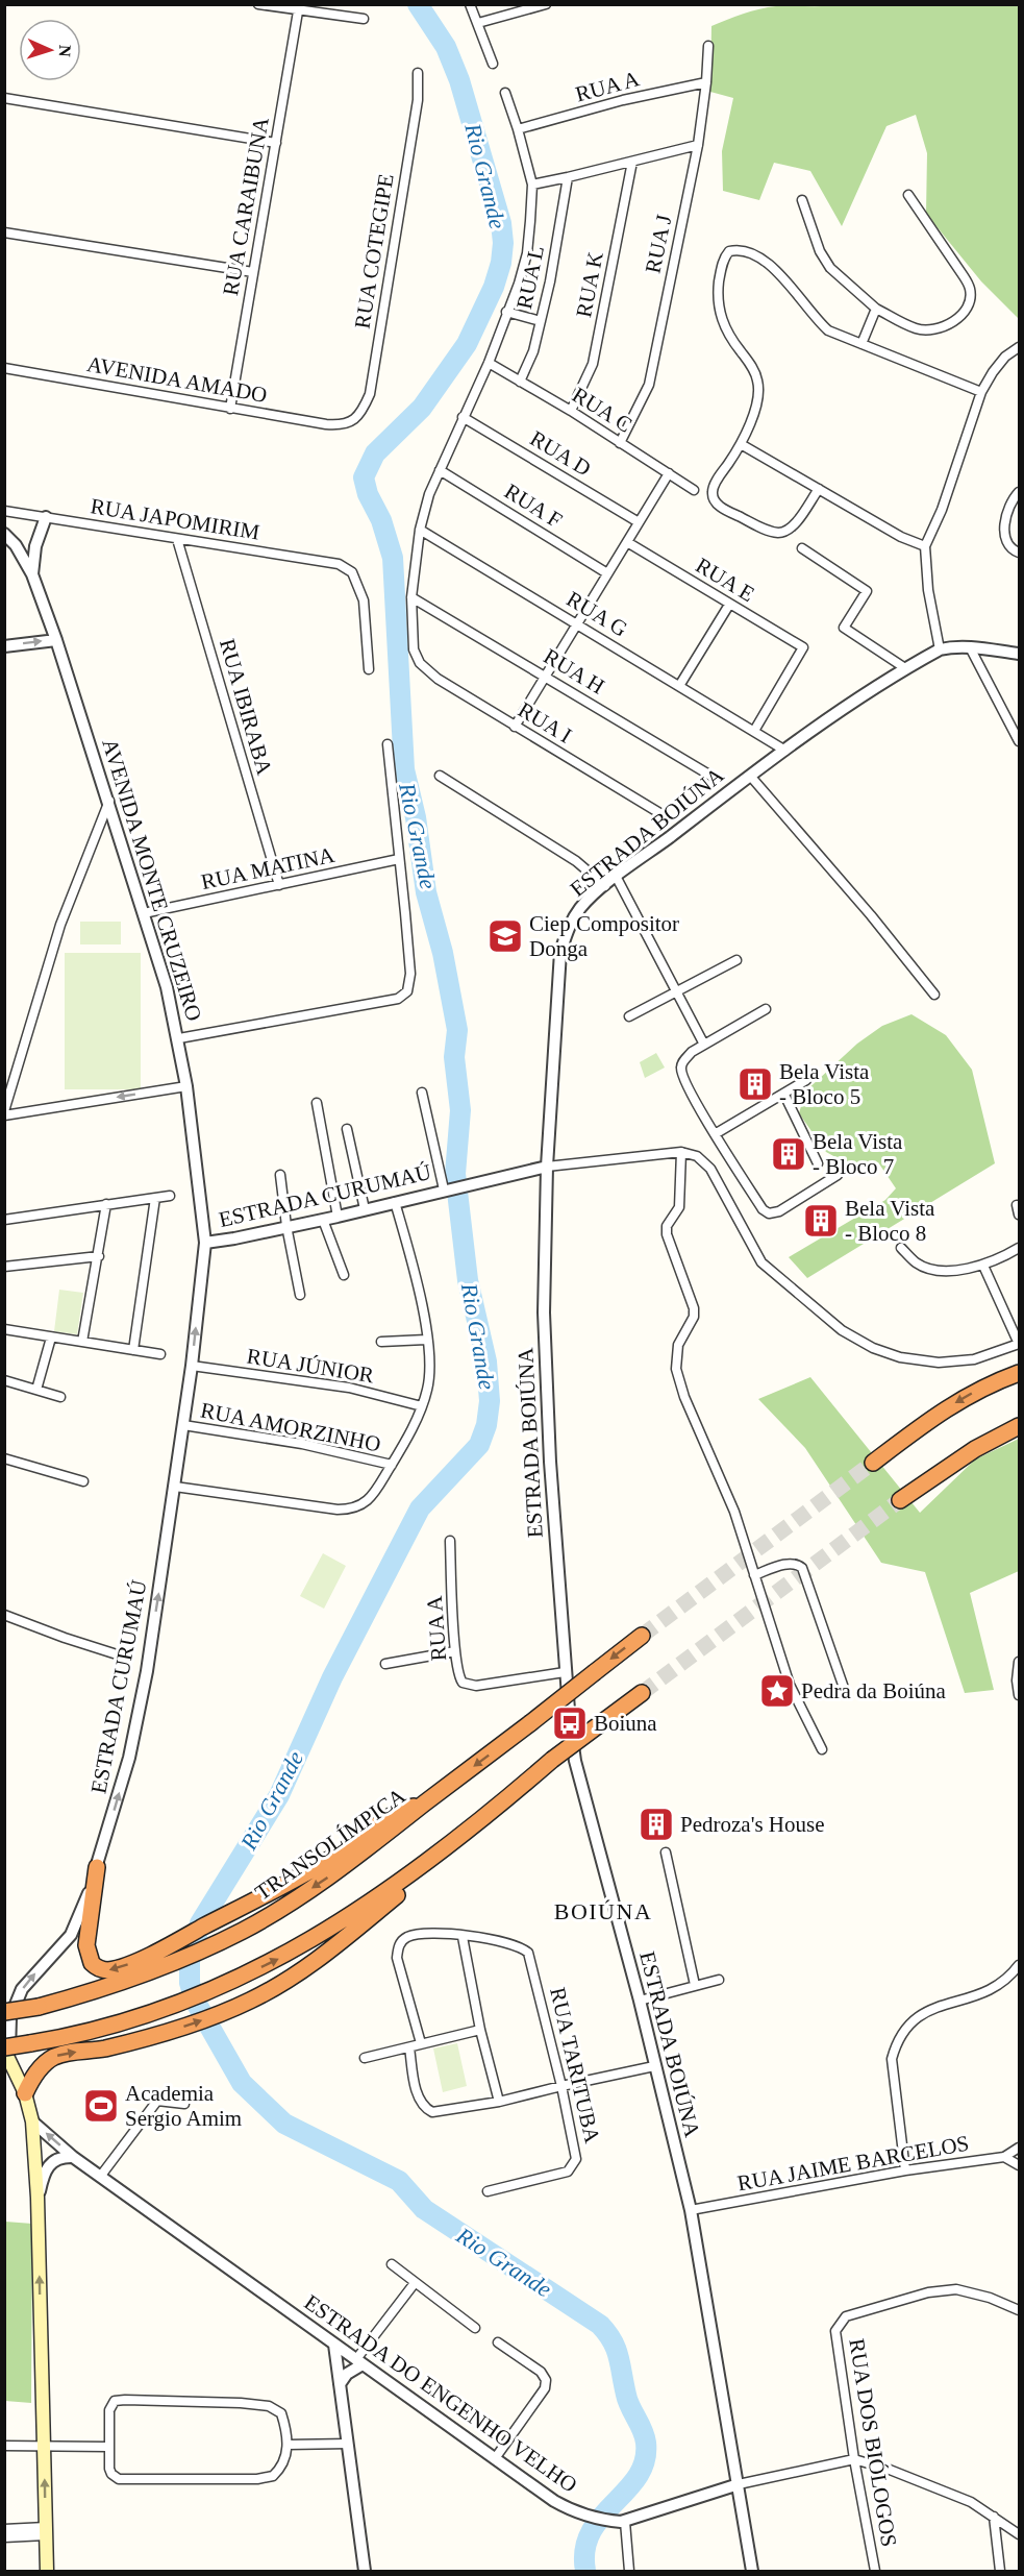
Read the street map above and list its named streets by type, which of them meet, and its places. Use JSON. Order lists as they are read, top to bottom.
{
  "streets": {
    "highway": ["TRANSOLÍMPICA"],
    "street": [
      "RUA A",
      "RUA CARAIBUNA",
      "RUA J",
      "RUA COTEGIPE",
      "RUA L",
      "RUA K",
      "AVENIDA AMADO",
      "RUA C",
      "RUA D",
      "RUA F",
      "RUA JAPOMIRIM",
      "RUA E",
      "RUA G",
      "RUA H",
      "RUA IBIRABA",
      "RUA I",
      "ESTRADA BOIÚNA",
      "RUA MATINA",
      "AVENIDA MONTE CRUZEIRO",
      "ESTRADA CURUMAÚ",
      "RUA JÚNIOR",
      "RUA AMORZINHO",
      "RUA TARITUBA",
      "RUA JAIME BARCELOS",
      "ESTRADA DO ENGENHO VELHO",
      "RUA DOS BIÓLOGOS"
    ]
  },
  "crossings": [
    ["RUA A", "RUA J"],
    ["RUA A", "ESTRADA BOIÚNA"],
    ["RUA CARAIBUNA", "AVENIDA AMADO"],
    ["RUA J", "RUA C"],
    ["RUA COTEGIPE", "AVENIDA AMADO"],
    ["RUA L", "RUA C"],
    ["RUA K", "RUA C"],
    ["RUA JAPOMIRIM", "RUA IBIRABA"],
    ["RUA JAPOMIRIM", "AVENIDA MONTE CRUZEIRO"],
    ["RUA E", "RUA G"],
    ["RUA G", "ESTRADA BOIÚNA"],
    ["RUA H", "RUA I"],
    ["RUA IBIRABA", "RUA MATINA"],
    ["ESTRADA BOIÚNA", "ESTRADA CURUMAÚ"],
    ["ESTRADA BOIÚNA", "RUA JAIME BARCELOS"],
    ["ESTRADA BOIÚNA", "ESTRADA DO ENGENHO VELHO"],
    ["RUA MATINA", "AVENIDA MONTE CRUZEIRO"],
    ["AVENIDA MONTE CRUZEIRO", "ESTRADA CURUMAÚ"],
    ["ESTRADA CURUMAÚ", "RUA JÚNIOR"],
    ["ESTRADA CURUMAÚ", "RUA AMORZINHO"]
  ],
  "one_way": ["ESTRADA CURUMAÚ"],
  "districts": ["BOIÚNA"],
  "water": ["Rio Grande"],
  "places": {
    "school or university": ["Ciep Compositor Donga"],
    "building": [
      "Bela Vista - Bloco 5",
      "Bela Vista - Bloco 7",
      "Bela Vista - Bloco 8",
      "Pedroza's House"
    ],
    "place": ["Pedra da Boiúna"],
    "bus stop": ["Boiuna"],
    "sports": ["Academia Sergio Amim"]
  },
  "north": "right"
}
